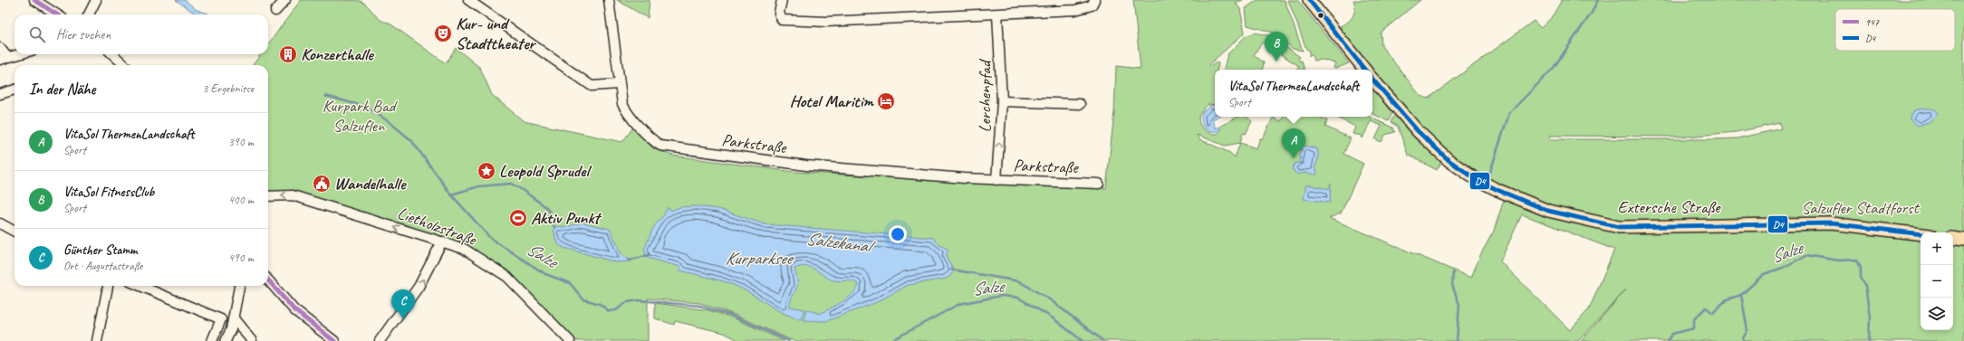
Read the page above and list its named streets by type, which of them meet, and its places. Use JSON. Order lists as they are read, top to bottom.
{
  "streets": {
    "main road": ["Extersche Straße"],
    "street": ["Lerchenpfad", "Parkstraße", "Lietholzstraße"]
  },
  "crossings": [
    ["Lerchenpfad", "Parkstraße"]
  ],
  "one_way": ["Lerchenpfad", "Lietholzstraße"],
  "water": ["Salzekanal", "Salze", "Kurparksee"],
  "parks": ["Kurpark Bad Salzuflen", "Salzufler Stadtforst"],
  "places": {
    "theatre": ["Kur- und Stadttheater"],
    "building": ["Konzerthalle"],
    "hotel": ["Hotel Maritim"],
    "place": ["Leopold Sprudel"],
    "public building": ["Wandelhalle"],
    "sports": ["Aktiv Punkt"]
  },
  "lines": ["transit line 947", "transit line D4"],
  "legend": ["947", "D4"],
  "page": {
    "search": "Hier suchen",
    "pins": ["B", "A", "C"],
    "heading": ["In der Nähe", "3 Ergebnisse"],
    "popup": ["VitaSol ThermenLandschaft", "Sport"],
    "list": [
      {
        "mark": "A",
        "name": "VitaSol ThermenLandschaft",
        "note": "Sport",
        "value": "390 m"
      },
      {
        "mark": "B",
        "name": "VitaSol FitnessClub",
        "note": "Sport",
        "value": "400 m"
      },
      {
        "mark": "C",
        "name": "Günther Stamm",
        "note": "Ort · Augustastraße",
        "value": "490 m"
      }
    ],
    "map_buttons": ["+", "−"]
  }
}
